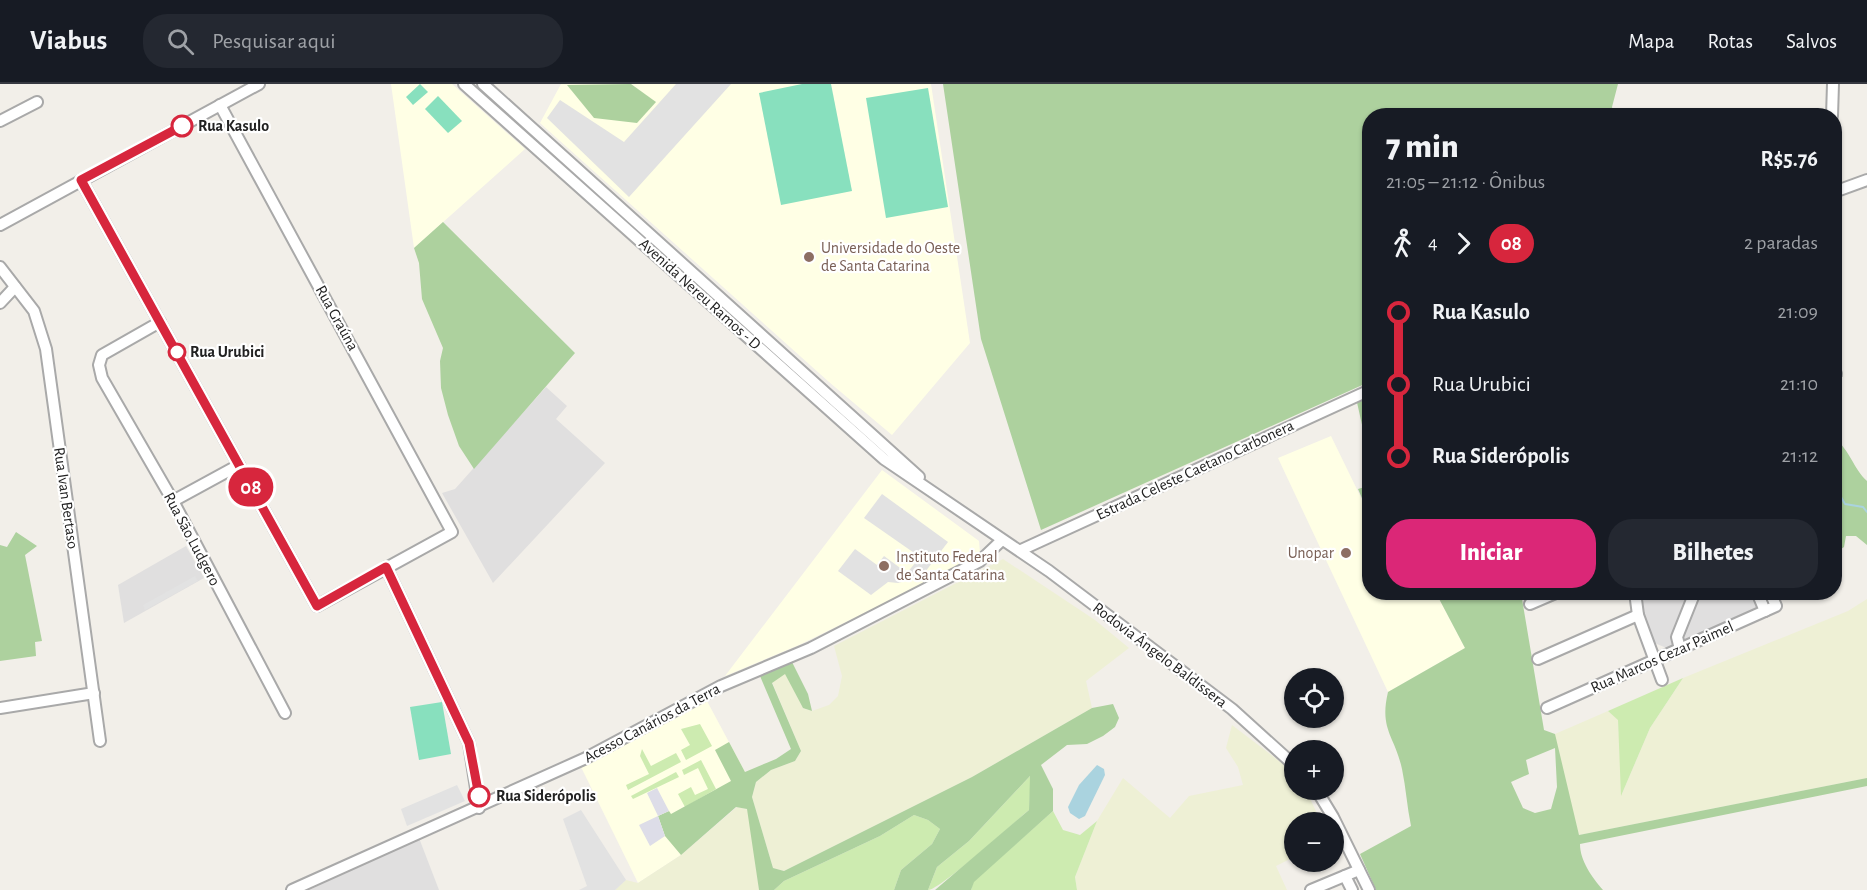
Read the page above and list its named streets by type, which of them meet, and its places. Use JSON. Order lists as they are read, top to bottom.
{
  "streets": {
    "street": [
      "Avenida Nereu Ramos - D",
      "Rua Graúna",
      "Estrada Celeste Caetano Carbonera",
      "Rua Ivan Bertaso",
      "Rua São Ludgero",
      "Rodovia Ângelo Baldissera",
      "Rua Marcos Cezar Paimel",
      "Acesso Canários da Terra"
    ]
  },
  "crossings": [
    ["Avenida Nereu Ramos - D", "Estrada Celeste Caetano Carbonera"],
    ["Avenida Nereu Ramos - D", "Rodovia Ângelo Baldissera"],
    ["Avenida Nereu Ramos - D", "Acesso Canários da Terra"],
    ["Estrada Celeste Caetano Carbonera", "Rodovia Ângelo Baldissera"]
  ],
  "places": [
    "Rua Kasulo",
    "Universidade do Oeste de Santa Catarina",
    "Rua Urubici",
    "Unopar",
    "Instituto Federal de Santa Catarina",
    "Rua Siderópolis"
  ],
  "lines": ["bus line 08"],
  "page": {
    "header": "Viabus",
    "search": "Pesquisar aqui",
    "nav": ["Mapa", "Rotas", "Salvos"],
    "on_map": "08",
    "heading": ["7 min", "21:05 – 21:12 · Ônibus", "R$5.76"],
    "legs": ["4", "08", "2 paradas"],
    "list": [
      {
        "name": "Rua Kasulo",
        "value": "21:09"
      },
      {
        "name": "Rua Urubici",
        "value": "21:10"
      },
      {
        "name": "Rua Siderópolis",
        "value": "21:12"
      }
    ],
    "buttons": ["Iniciar", "Bilhetes"],
    "map_buttons": ["+", "−"]
  }
}
